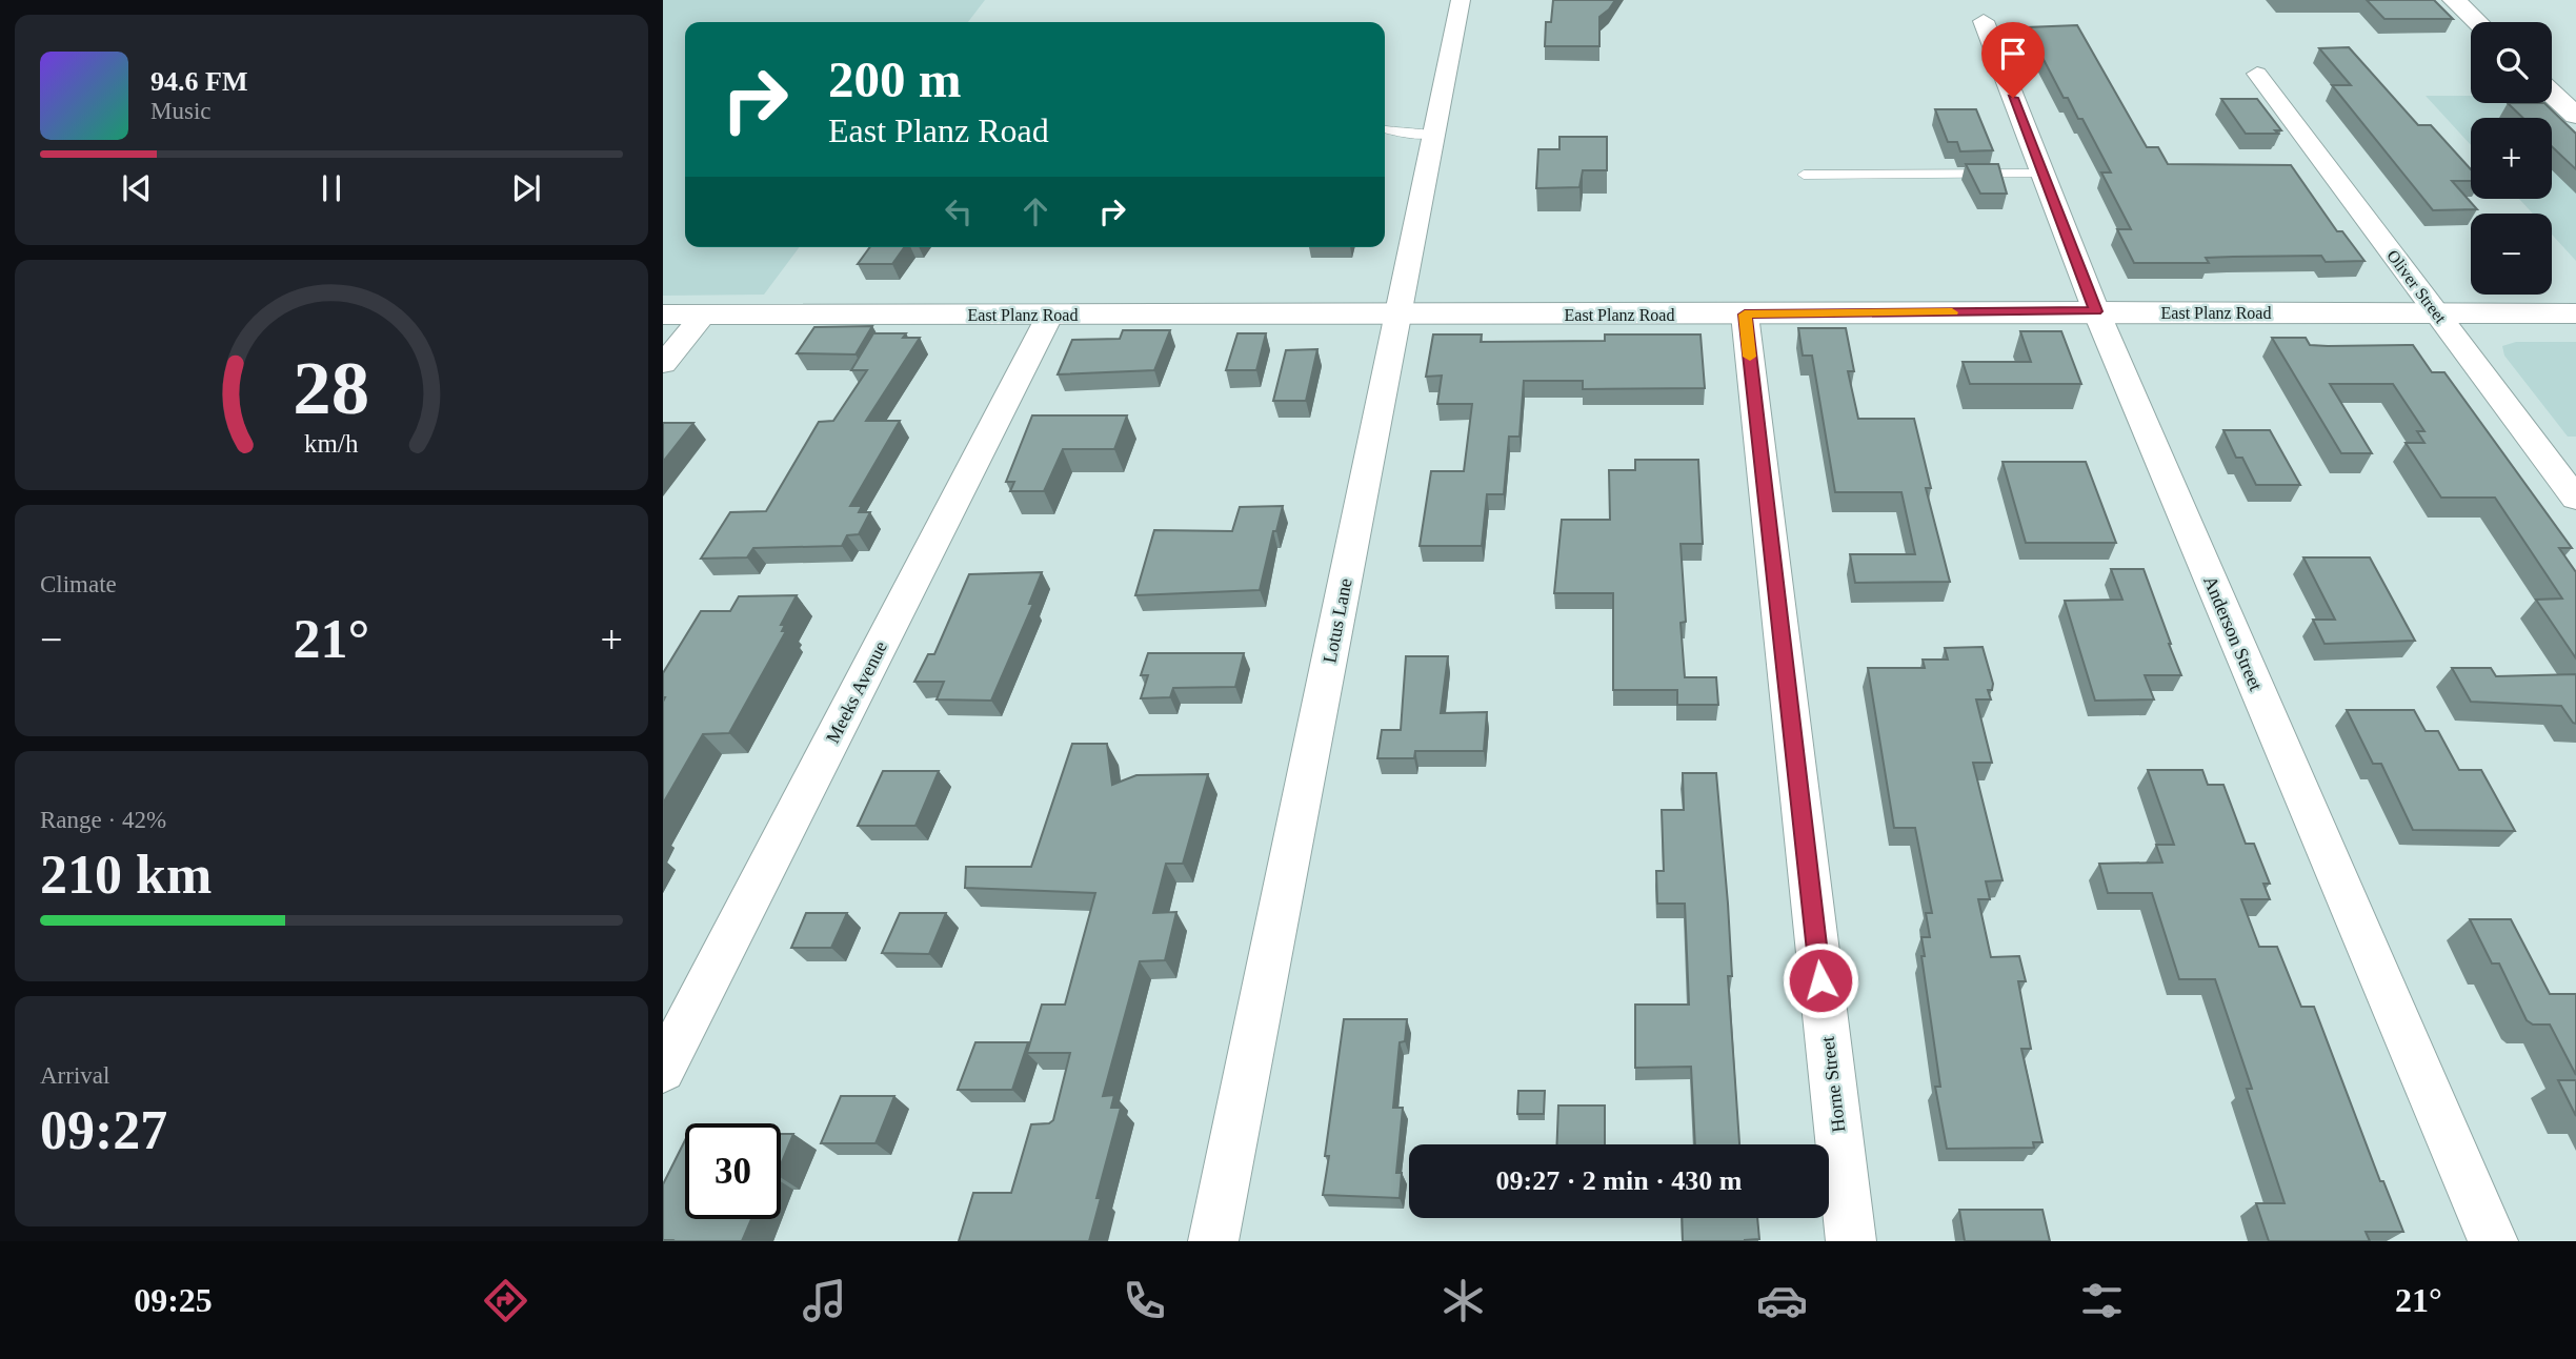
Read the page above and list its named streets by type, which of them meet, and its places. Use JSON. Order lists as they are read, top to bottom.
{
  "streets": {
    "street": [
      "Oliver Street",
      "East Planz Road",
      "Lotus Lane",
      "Anderson Street",
      "Meeks Avenue",
      "Horne Street"
    ]
  },
  "crossings": [
    ["Oliver Street", "East Planz Road"],
    ["East Planz Road", "Lotus Lane"],
    ["East Planz Road", "Anderson Street"],
    ["East Planz Road", "Meeks Avenue"],
    ["East Planz Road", "Horne Street"]
  ],
  "page": {
    "map_buttons": ["+", "−"],
    "turn": ["200 m", "East Planz Road"],
    "song": ["94.6 FM", "Music"],
    "tile": [
      "Climate",
      ["Range · 42%", "210 km"],
      ["Arrival", "09:27"]
    ],
    "heat": ["−", "21°", "+"],
    "limit": "30",
    "trip": "09:27 · 2 min · 430 m",
    "tabs": ["09:25", "21°"],
    "gauge": ["28", "km/h"]
  }
}
